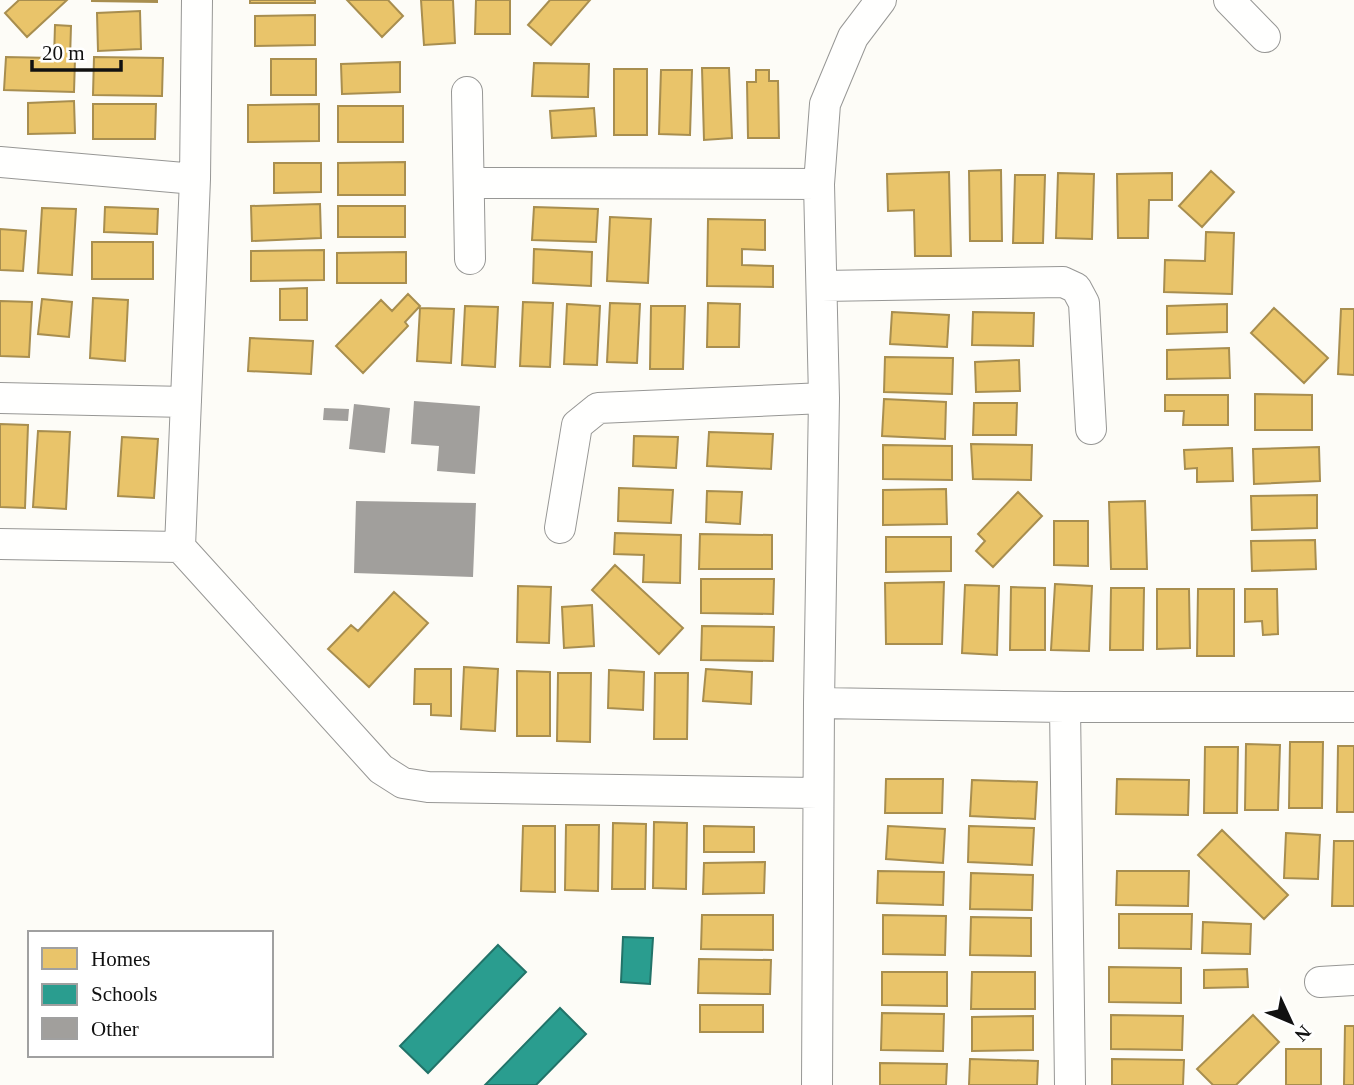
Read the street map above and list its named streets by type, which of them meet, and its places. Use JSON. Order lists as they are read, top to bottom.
{
  "legend": ["Homes", "Schools", "Other"],
  "scale_bar": "20 m",
  "north": "bottom right"
}
